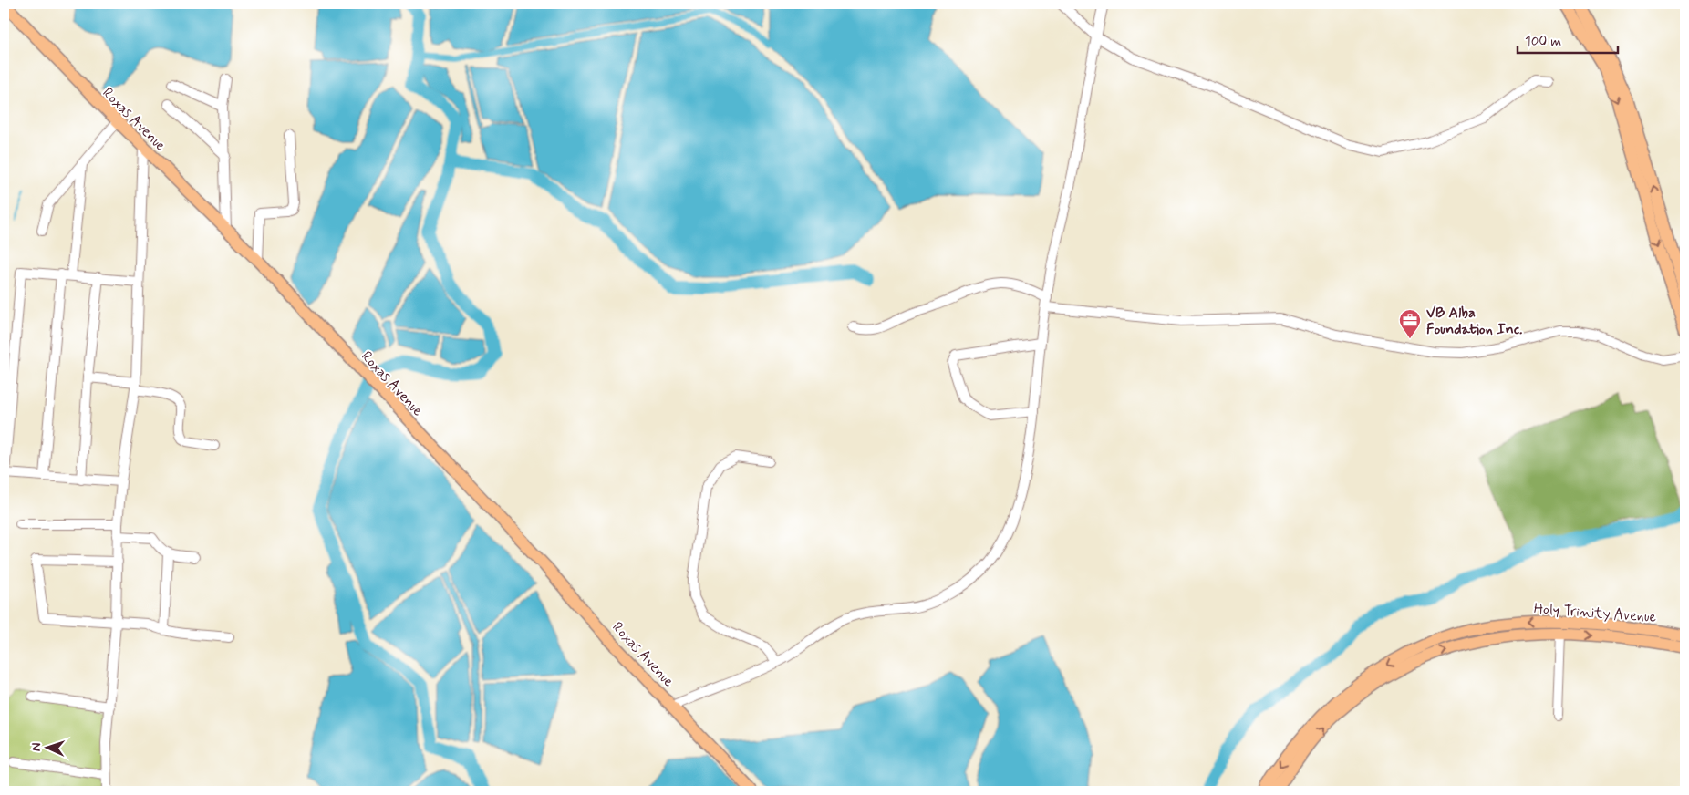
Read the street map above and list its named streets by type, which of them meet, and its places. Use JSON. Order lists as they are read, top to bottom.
{
  "streets": {
    "main road": ["Roxas Avenue", "Holy Trinity Avenue"]
  },
  "places": {
    "office": ["VB Alba Foundation Inc."]
  },
  "scale_bar": "100 m",
  "north": "left"
}
